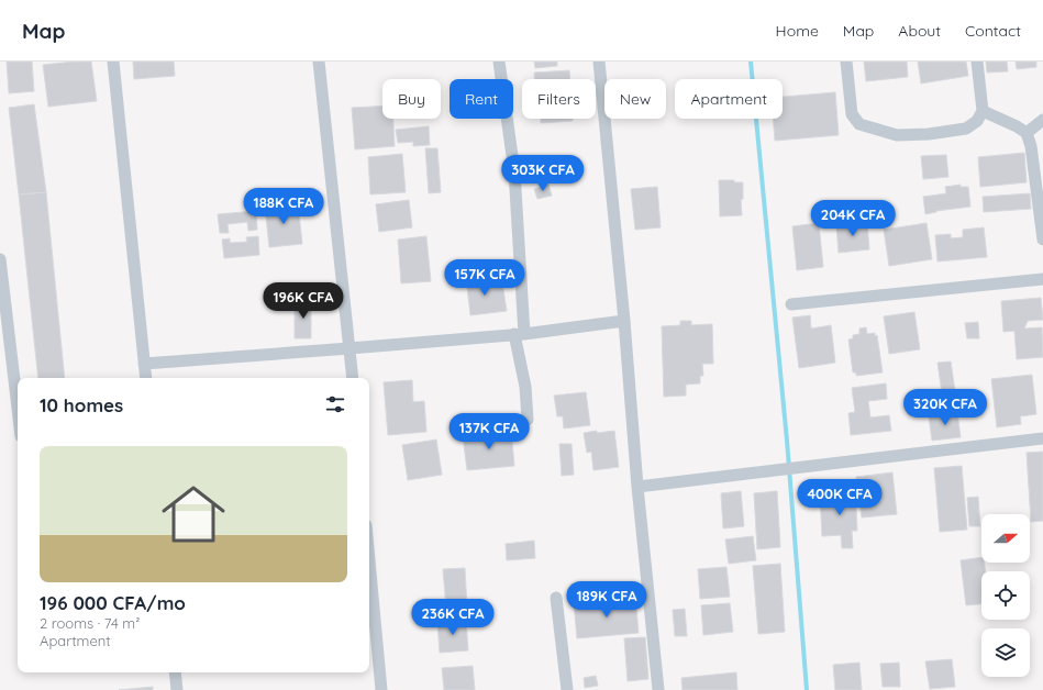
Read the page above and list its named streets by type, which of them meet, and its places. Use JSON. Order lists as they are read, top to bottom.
{
  "north": "right",
  "page": {
    "header": "Map",
    "nav": [
      "Home",
      "Map",
      "About",
      "Contact"
    ],
    "chip": [
      "Buy",
      "Rent",
      "Filters",
      "New",
      "Apartment"
    ],
    "price": [
      "303K CFA",
      "188K CFA",
      "204K CFA",
      "157K CFA",
      "196K CFA",
      "320K CFA",
      "137K CFA",
      "400K CFA",
      "189K CFA",
      "236K CFA"
    ],
    "heading": "10 homes",
    "list": [
      {
        "name": "196 000 CFA/mo",
        "note": "2 rooms · 74 m² · Apartment"
      }
    ]
  }
}
